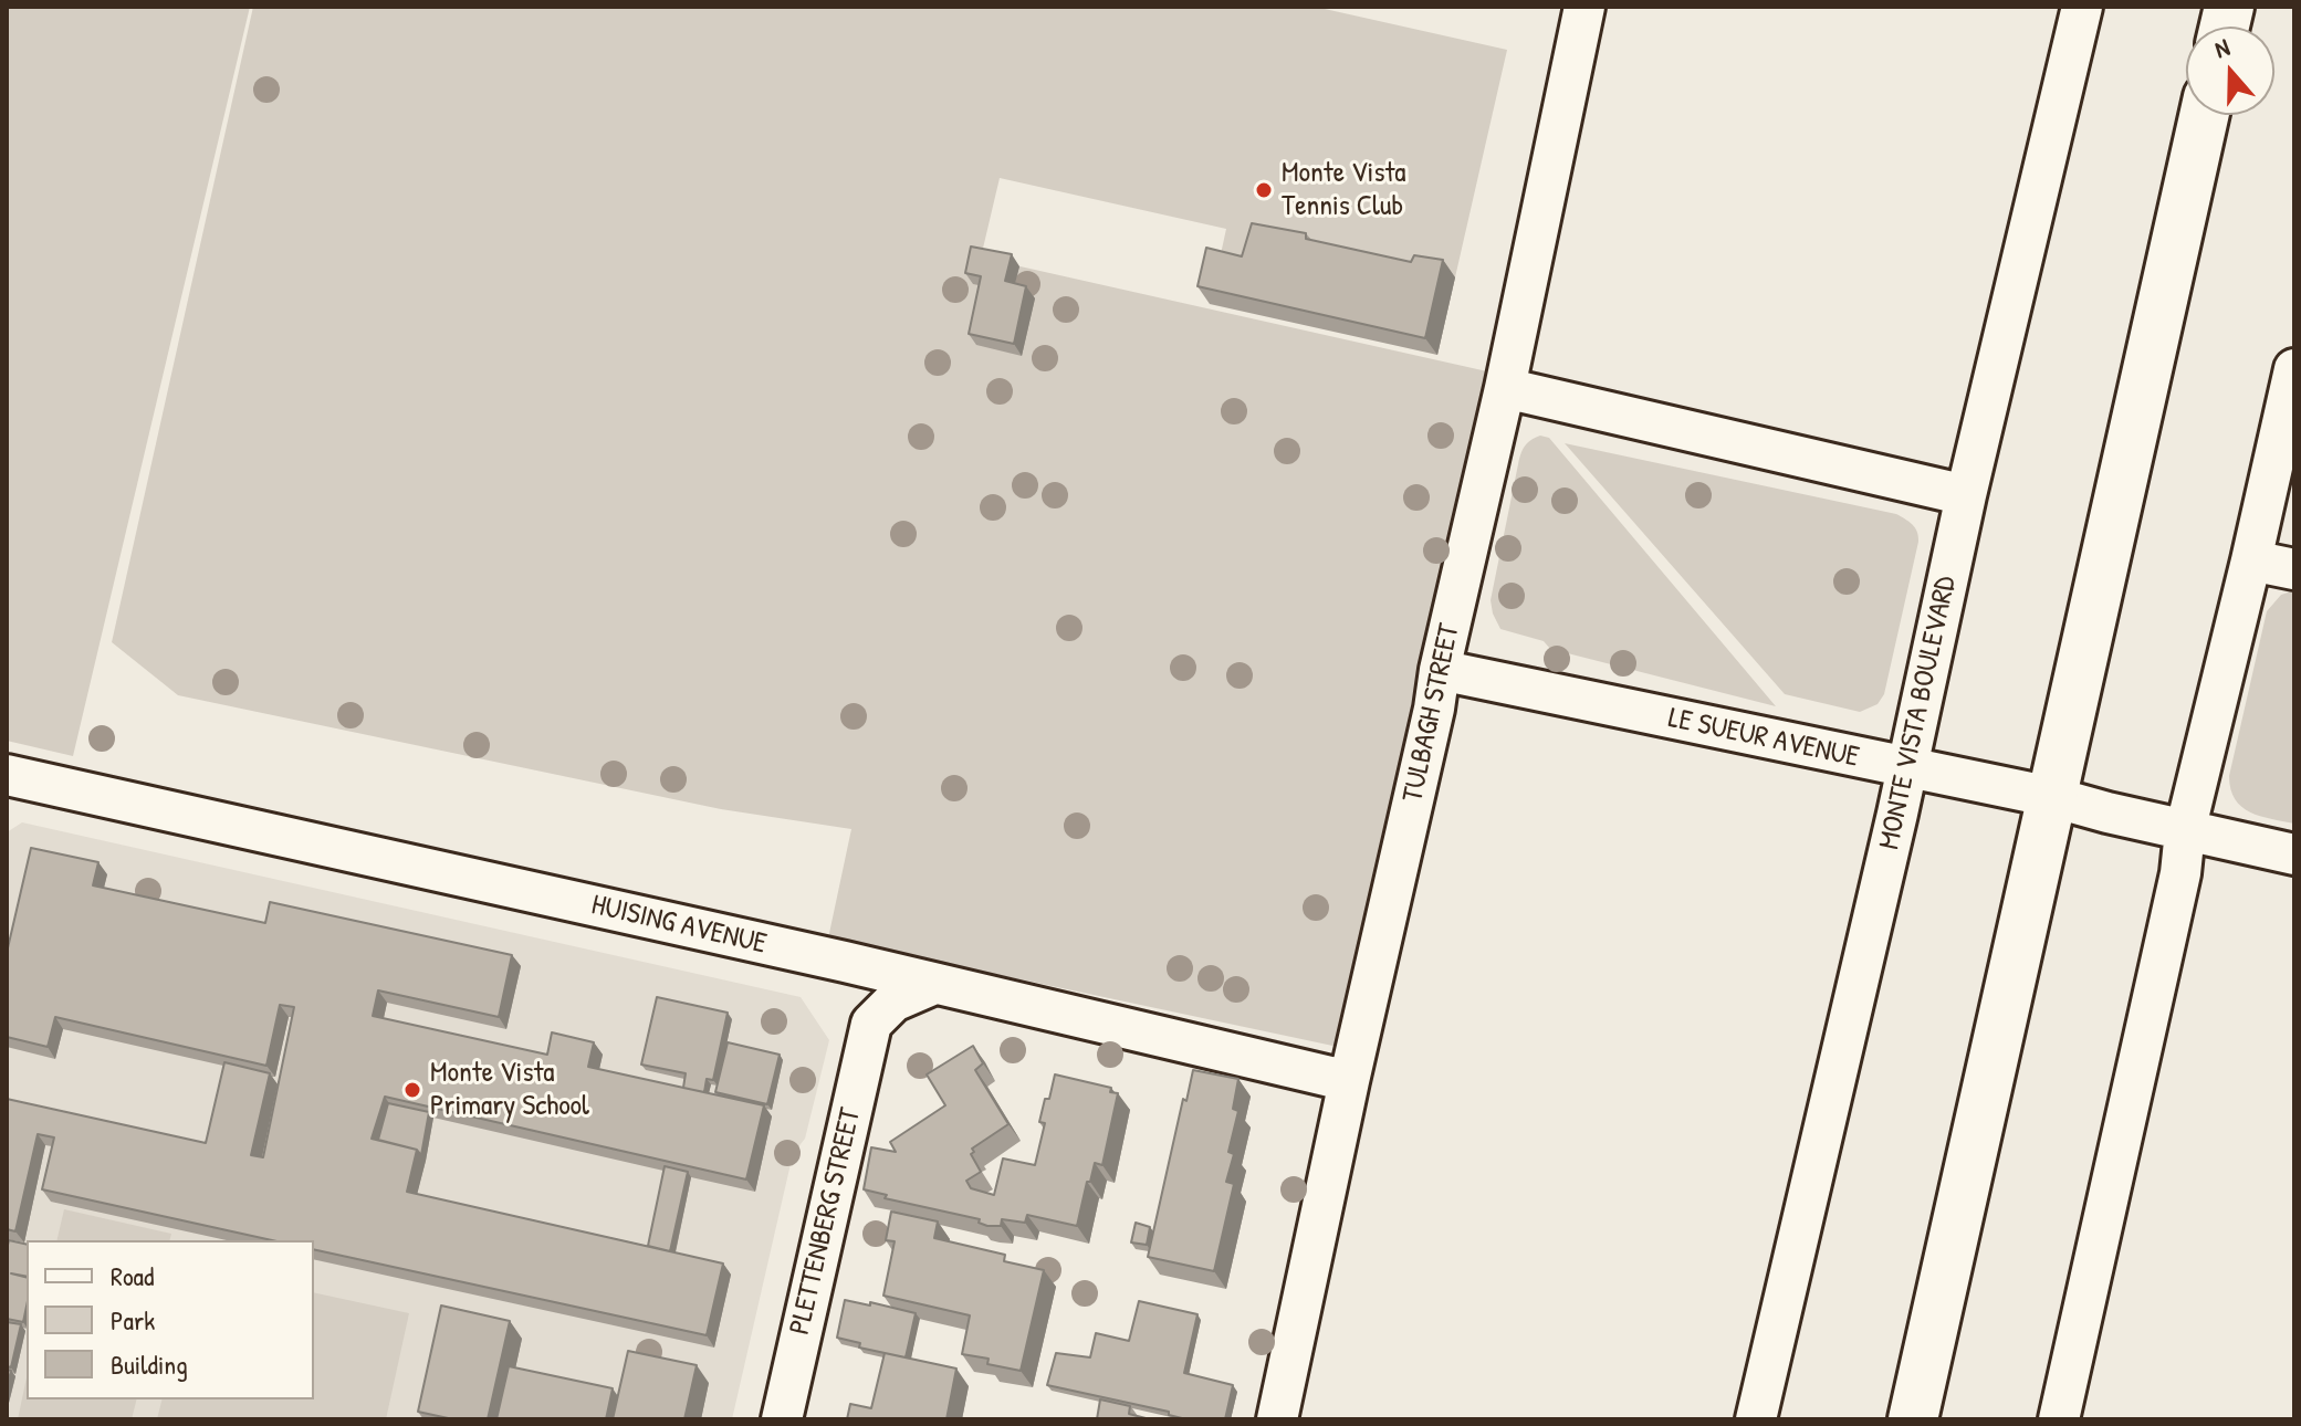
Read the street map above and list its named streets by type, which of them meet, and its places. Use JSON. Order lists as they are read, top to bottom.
{
  "streets": {
    "street": [
      "TULBAGH STREET",
      "MONTE VISTA BOULEVARD",
      "LE SUEUR AVENUE",
      "HUISING AVENUE",
      "PLETTENBERG STREET"
    ]
  },
  "crossings": [
    ["TULBAGH STREET", "LE SUEUR AVENUE"],
    ["TULBAGH STREET", "HUISING AVENUE"],
    ["MONTE VISTA BOULEVARD", "LE SUEUR AVENUE"]
  ],
  "places": ["Monte Vista Tennis Club", "Monte Vista Primary School"],
  "legend": ["Road", "Park", "Building"],
  "north": "top"
}
